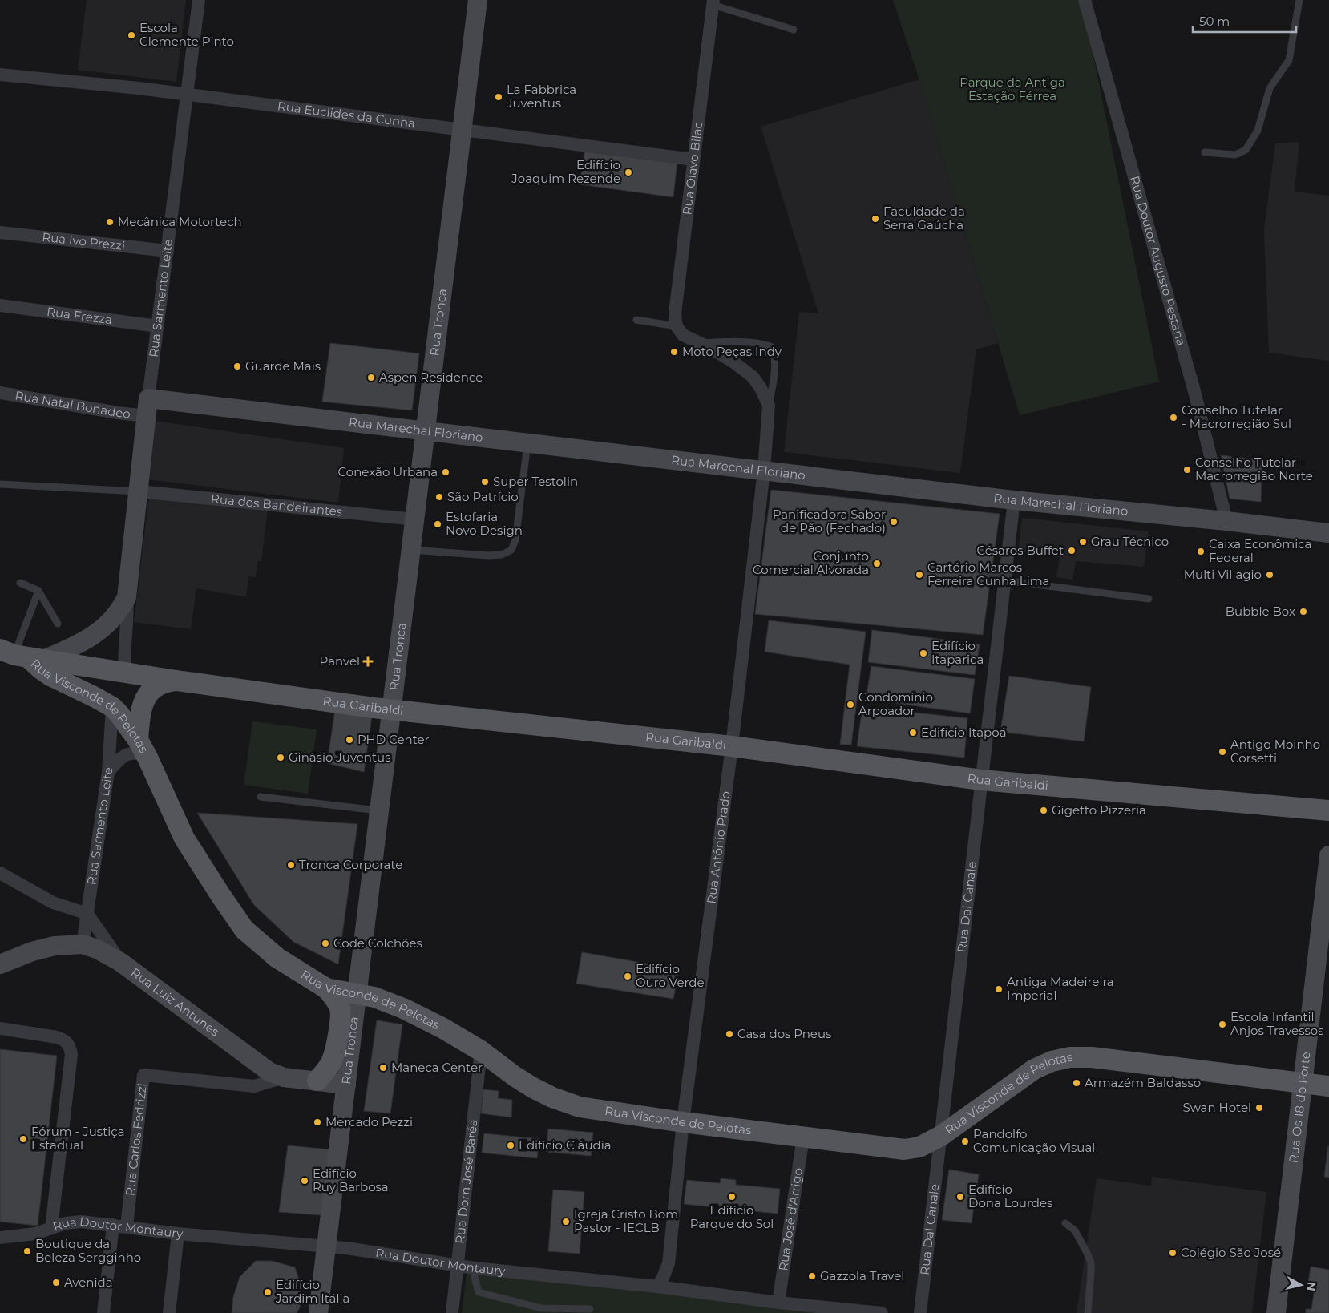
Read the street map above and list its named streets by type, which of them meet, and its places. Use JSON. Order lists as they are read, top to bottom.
{
  "streets": {
    "main road": ["Rua Garibaldi", "Rua Visconde de Pelotas"],
    "street": [
      "Rua Euclides da Cunha",
      "Rua Olavo Bilac",
      "Rua Ivo Prezzi",
      "Rua Doutor Augusto Pestana",
      "Rua Sarmento Leite",
      "Rua Frezza",
      "Rua Tronca",
      "Rua Natal Bonadeo",
      "Rua Marechal Floriano",
      "Rua dos Bandeirantes",
      "Rua Antônio Prado",
      "Rua Dal Canale",
      "Rua Luiz Antunes",
      "Rua Os 18 do Forte",
      "Rua Carlos Fedrizzi",
      "Rua Dom José Baréa",
      "Rua José d'Arrigo",
      "Rua Doutor Montaury"
    ]
  },
  "crossings": [
    ["Rua Euclides da Cunha", "Rua Olavo Bilac"],
    ["Rua Euclides da Cunha", "Rua Sarmento Leite"],
    ["Rua Euclides da Cunha", "Rua Tronca"],
    ["Rua Olavo Bilac", "Rua Antônio Prado"],
    ["Rua Ivo Prezzi", "Rua Sarmento Leite"],
    ["Rua Doutor Augusto Pestana", "Rua Marechal Floriano"],
    ["Rua Sarmento Leite", "Rua Frezza"],
    ["Rua Sarmento Leite", "Rua Natal Bonadeo"],
    ["Rua Sarmento Leite", "Rua Marechal Floriano"],
    ["Rua Sarmento Leite", "Rua dos Bandeirantes"],
    ["Rua Sarmento Leite", "Rua Garibaldi"],
    ["Rua Sarmento Leite", "Rua Visconde de Pelotas"],
    ["Rua Sarmento Leite", "Rua Luiz Antunes"],
    ["Rua Tronca", "Rua Marechal Floriano"],
    ["Rua Tronca", "Rua dos Bandeirantes"],
    ["Rua Tronca", "Rua Garibaldi"],
    ["Rua Tronca", "Rua Visconde de Pelotas"],
    ["Rua Tronca", "Rua Luiz Antunes"],
    ["Rua Tronca", "Rua Doutor Montaury"],
    ["Rua Natal Bonadeo", "Rua Marechal Floriano"],
    ["Rua Marechal Floriano", "Rua Antônio Prado"],
    ["Rua Marechal Floriano", "Rua Dal Canale"],
    ["Rua Garibaldi", "Rua Visconde de Pelotas"],
    ["Rua Garibaldi", "Rua Antônio Prado"],
    ["Rua Garibaldi", "Rua Dal Canale"],
    ["Rua Visconde de Pelotas", "Rua Antônio Prado"],
    ["Rua Visconde de Pelotas", "Rua Dal Canale"],
    ["Rua Visconde de Pelotas", "Rua Os 18 do Forte"],
    ["Rua Visconde de Pelotas", "Rua Dom José Baréa"],
    ["Rua Visconde de Pelotas", "Rua José d'Arrigo"],
    ["Rua Antônio Prado", "Rua Doutor Montaury"],
    ["Rua Luiz Antunes", "Rua Carlos Fedrizzi"],
    ["Rua Carlos Fedrizzi", "Rua Doutor Montaury"],
    ["Rua Dom José Baréa", "Rua Doutor Montaury"],
    ["Rua José d'Arrigo", "Rua Doutor Montaury"]
  ],
  "parks": ["Parque da Antiga Estação Férrea"],
  "places": {
    "other": [
      "Escola Clemente Pinto",
      "La Fabbrica Juventus",
      "Edifício Joaquim Rezende",
      "Faculdade da Serra Gaúcha",
      "Mecânica Motortech",
      "Moto Peças Indy",
      "Guarde Mais",
      "Aspen Residence",
      "Conselho Tutelar - Macrorregião Sul",
      "Conselho Tutelar - Macrorregião Norte",
      "Conexão Urbana",
      "Super Testolin",
      "São Patrício",
      "Panificadora Sabor de Pão (Fechado)",
      "Estofaria Novo Design",
      "Grau Técnico",
      "Césaros Buffet",
      "Caixa Econômica Federal",
      "Conjunto Comercial Alvorada",
      "Cartório Marcos Ferreira Cunha Lima",
      "Multi Villagio",
      "Bubble Box",
      "Edifício Itaparica",
      "Condomínio Arpoador",
      "Edifício Itapoá",
      "PHD Center",
      "Antigo Moinho Corsetti",
      "Ginásio Juventus",
      "Gigetto Pizzeria",
      "Tronca Corporate",
      "Code Colchões",
      "Edifício Ouro Verde",
      "Antiga Madeireira Imperial",
      "Escola Infantil Anjos Travessos",
      "Casa dos Pneus",
      "Maneca Center",
      "Armazém Baldasso",
      "Swan Hotel",
      "Mercado Pezzi",
      "Fórum - Justiça Estadual",
      "Pandolfo Comunicação Visual",
      "Edifício Cláudia",
      "Edifício Ruy Barbosa",
      "Edifício Parque do Sol",
      "Edifício Dona Lourdes",
      "Igreja Cristo Bom Pastor - IECLB",
      "Boutique da Beleza Sergginho",
      "Colégio São José",
      "Gazzola Travel",
      "Avenida",
      "Edifício Jardim Itália"
    ],
    "health": ["Panvel"]
  },
  "scale_bar": "50 m",
  "north": "right"
}
